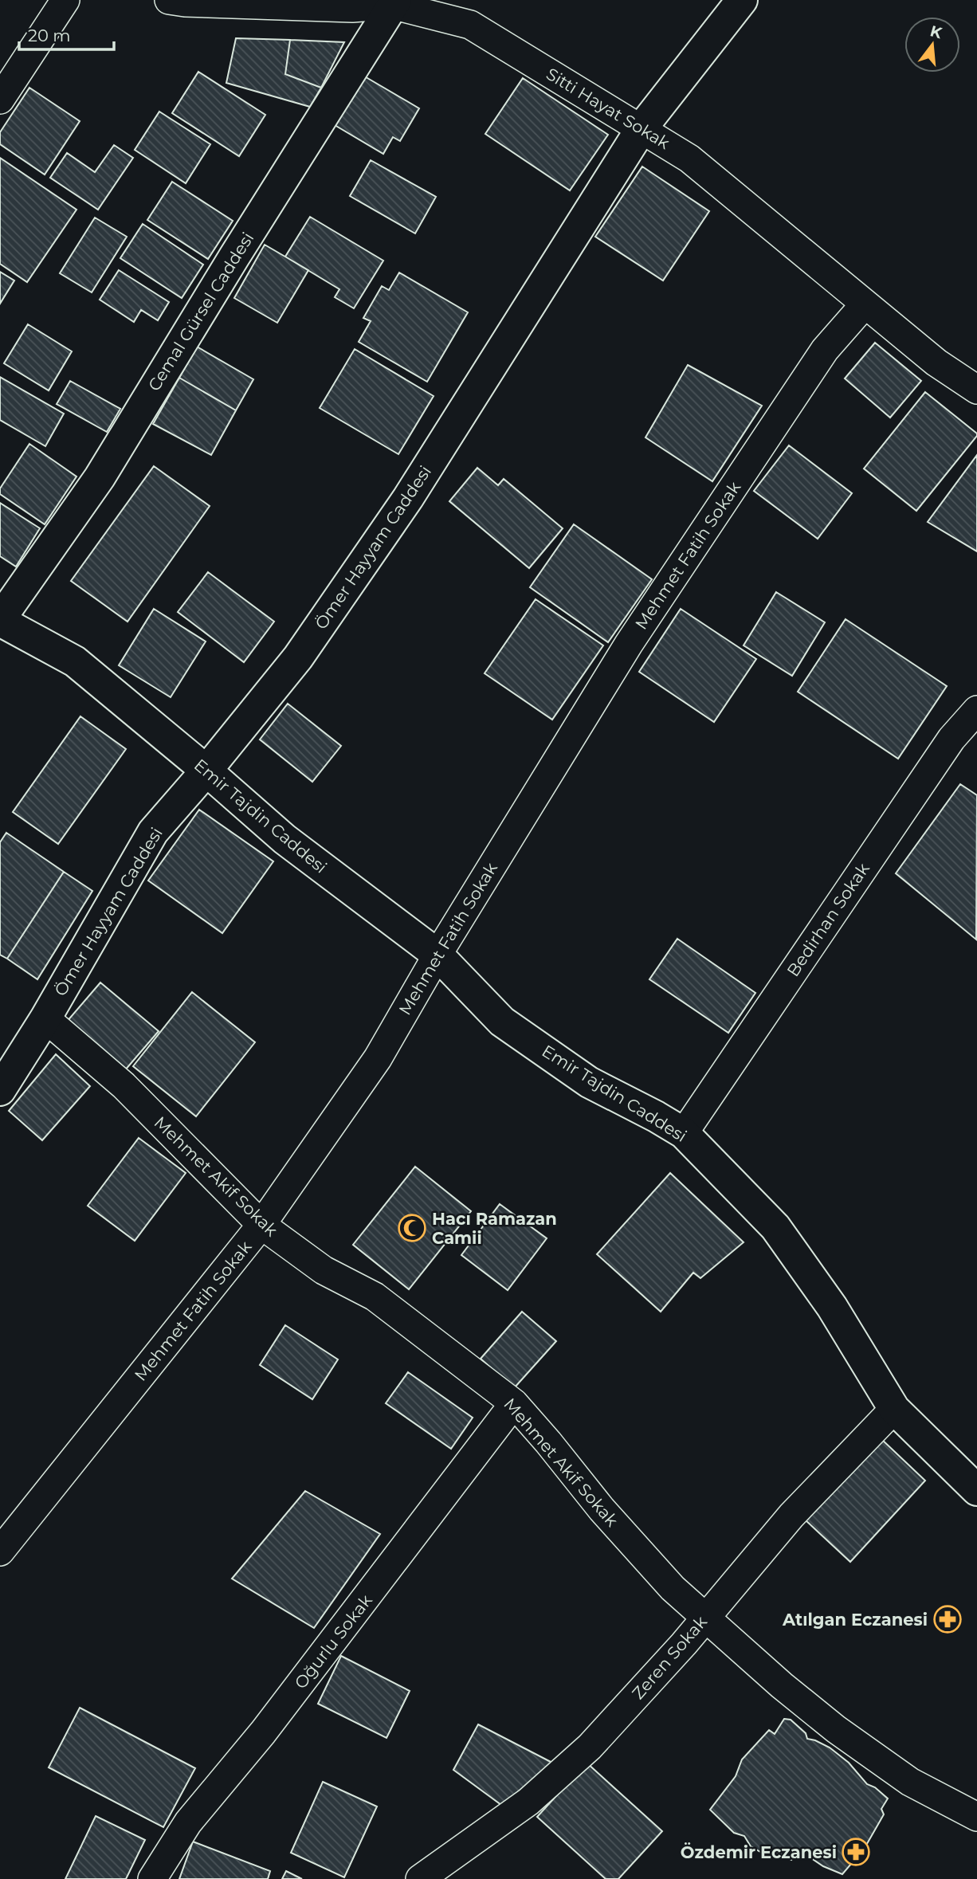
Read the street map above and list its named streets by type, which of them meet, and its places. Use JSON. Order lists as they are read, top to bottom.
{
  "streets": {
    "street": [
      "Sitti Hayat Sokak",
      "Cemal Gürsel Caddesi",
      "Ömer Hayyam Caddesi",
      "Mehmet Fatih Sokak",
      "Emir Tajdin Caddesi",
      "Bedirhan Sokak",
      "Mehmet Akif Sokak",
      "Oğurlu Sokak",
      "Zeren Sokak"
    ]
  },
  "crossings": [
    ["Sitti Hayat Sokak", "Cemal Gürsel Caddesi"],
    ["Sitti Hayat Sokak", "Ömer Hayyam Caddesi"],
    ["Sitti Hayat Sokak", "Mehmet Fatih Sokak"],
    ["Cemal Gürsel Caddesi", "Emir Tajdin Caddesi"],
    ["Ömer Hayyam Caddesi", "Emir Tajdin Caddesi"],
    ["Ömer Hayyam Caddesi", "Mehmet Akif Sokak"],
    ["Mehmet Fatih Sokak", "Emir Tajdin Caddesi"],
    ["Mehmet Fatih Sokak", "Mehmet Akif Sokak"],
    ["Emir Tajdin Caddesi", "Bedirhan Sokak"],
    ["Emir Tajdin Caddesi", "Zeren Sokak"],
    ["Mehmet Akif Sokak", "Oğurlu Sokak"],
    ["Mehmet Akif Sokak", "Zeren Sokak"]
  ],
  "places": {
    "mosque": ["Hacı Ramazan Camii"],
    "pharmacy": ["Atılgan Eczanesi", "Özdemir Eczanesi"]
  },
  "scale_bar": "20 m",
  "north": "top"
}
